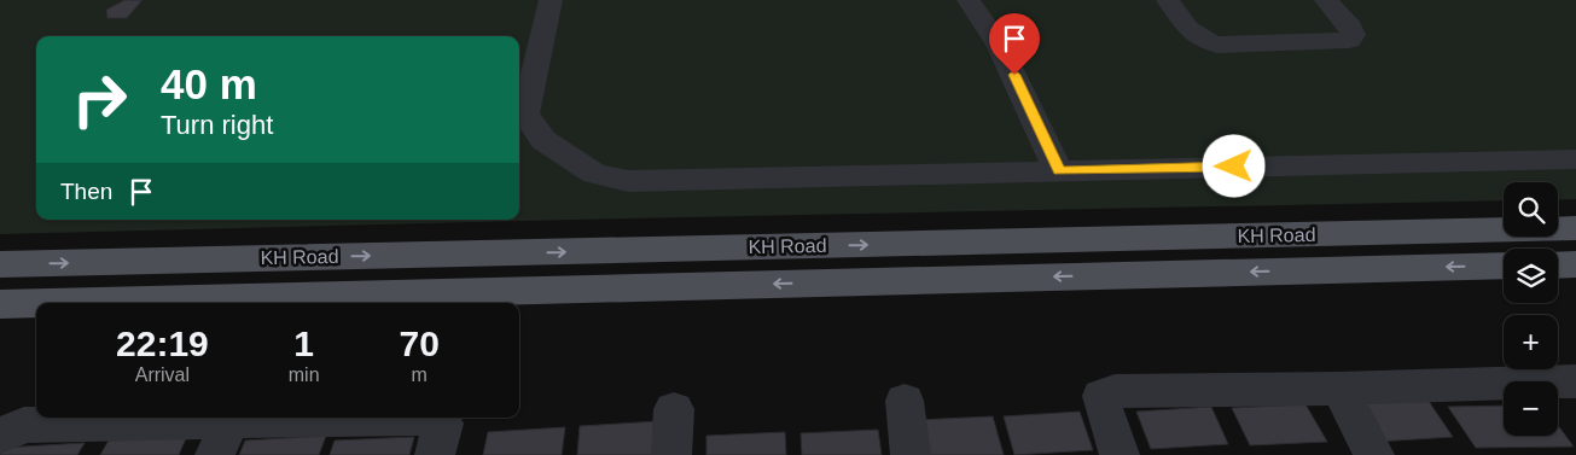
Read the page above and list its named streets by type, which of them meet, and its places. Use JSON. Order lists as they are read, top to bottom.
{
  "streets": {
    "main road": ["KH Road"]
  },
  "page": {
    "turn": ["40 m", "Turn right"],
    "then": "Then",
    "map_buttons": ["+", "−"],
    "eta": [
      "22:19",
      "Arrival",
      "1",
      "min",
      "70",
      "m"
    ]
  }
}
